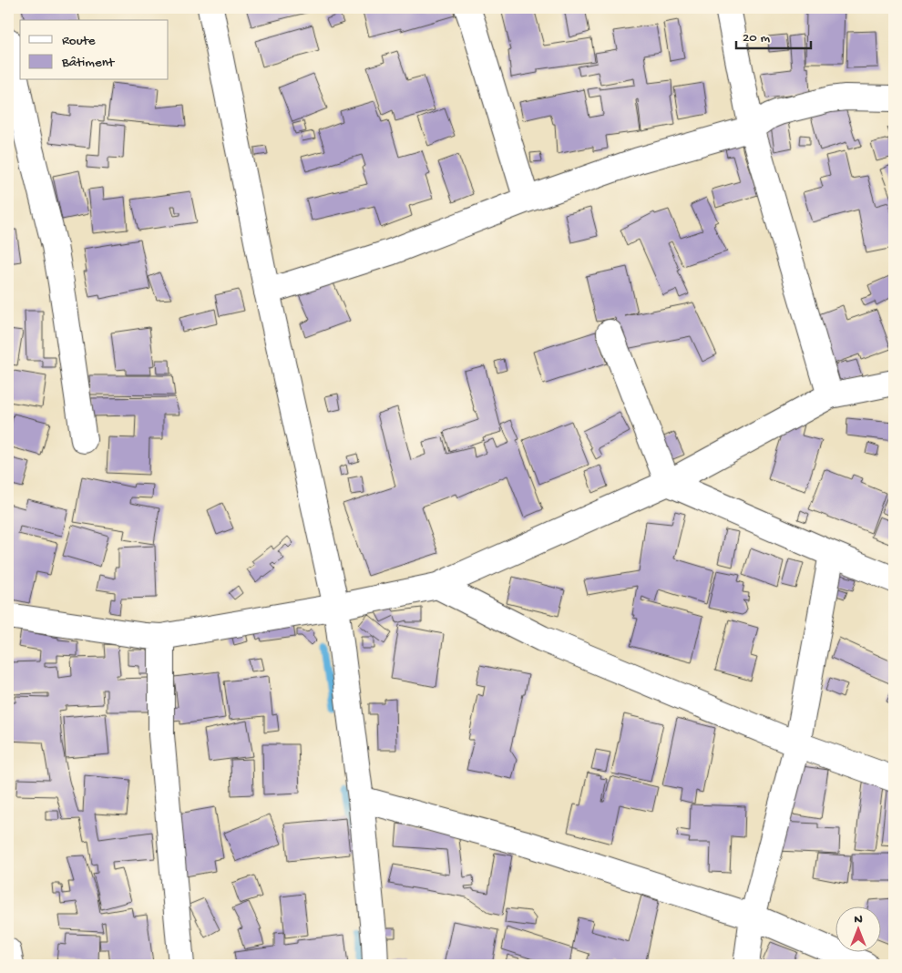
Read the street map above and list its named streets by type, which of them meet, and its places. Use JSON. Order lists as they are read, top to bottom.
{
  "legend": ["Route", "Bâtiment"],
  "scale_bar": "20 m",
  "north": "top"
}
